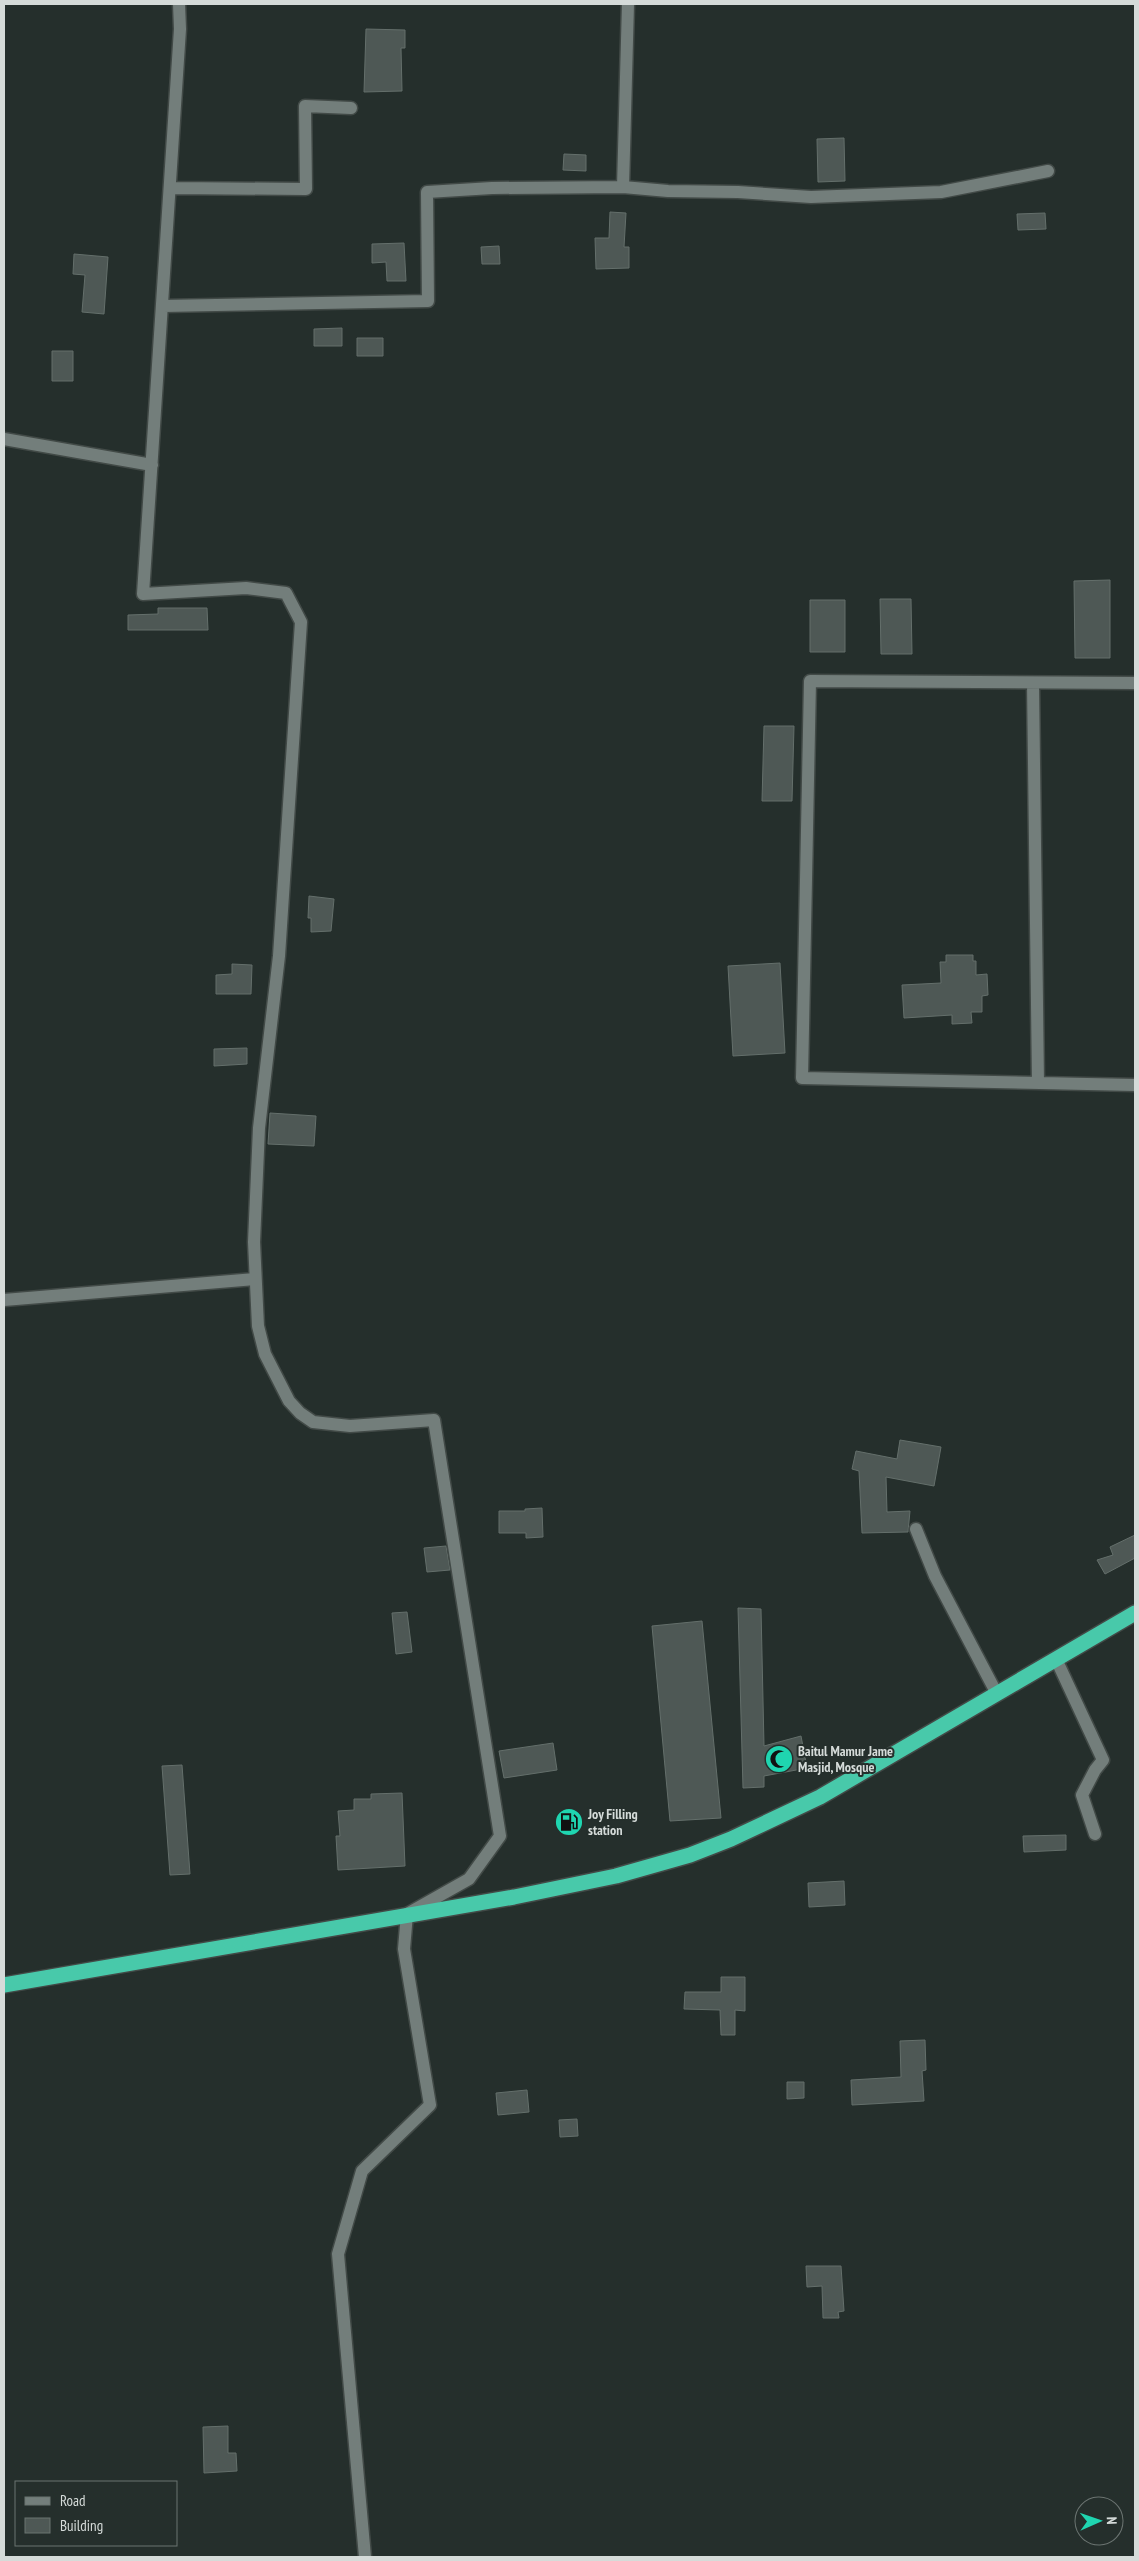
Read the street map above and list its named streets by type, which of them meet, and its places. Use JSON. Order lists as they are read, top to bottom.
{
  "places": {
    "mosque": ["Baitul Mamur Jame Masjid, Mosque"],
    "fuel station": ["Joy Filling station"]
  },
  "legend": ["Road", "Building"],
  "north": "right"
}
